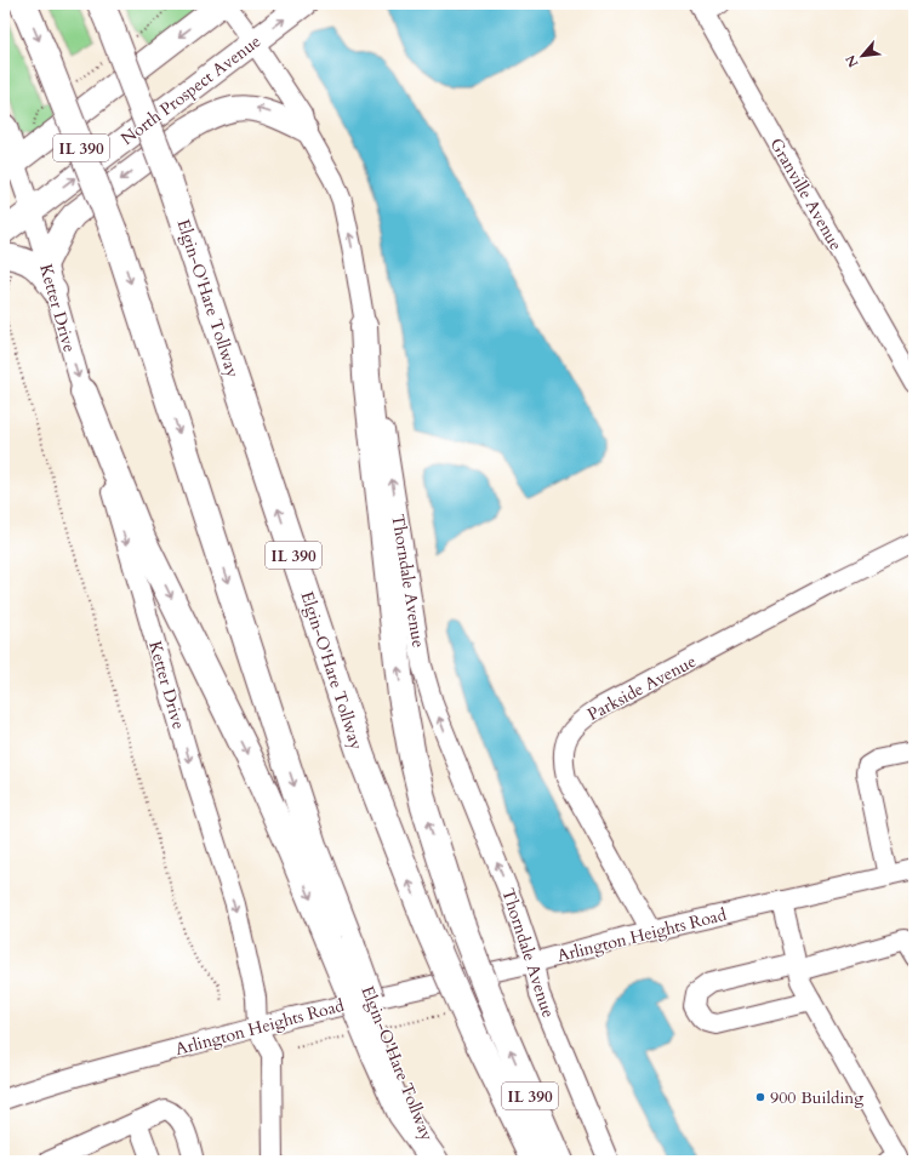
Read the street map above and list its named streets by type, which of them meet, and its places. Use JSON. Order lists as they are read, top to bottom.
{
  "streets": {
    "highway": ["IL 390", "Elgin-O'Hare Tollway"],
    "main road": ["North Prospect Avenue"],
    "street": [
      "Granville Avenue",
      "Ketter Drive",
      "Thorndale Avenue",
      "Parkside Avenue",
      "Arlington Heights Road"
    ]
  },
  "crossings": [
    ["North Prospect Avenue", "Ketter Drive"],
    ["North Prospect Avenue", "Thorndale Avenue"],
    ["IL 390", "Thorndale Avenue"],
    ["Ketter Drive", "Arlington Heights Road"],
    ["Thorndale Avenue", "Arlington Heights Road"],
    ["Parkside Avenue", "Arlington Heights Road"]
  ],
  "one_way": ["Ketter Drive", "Thorndale Avenue"],
  "places": ["900 Building"],
  "north": "bottom left"
}
